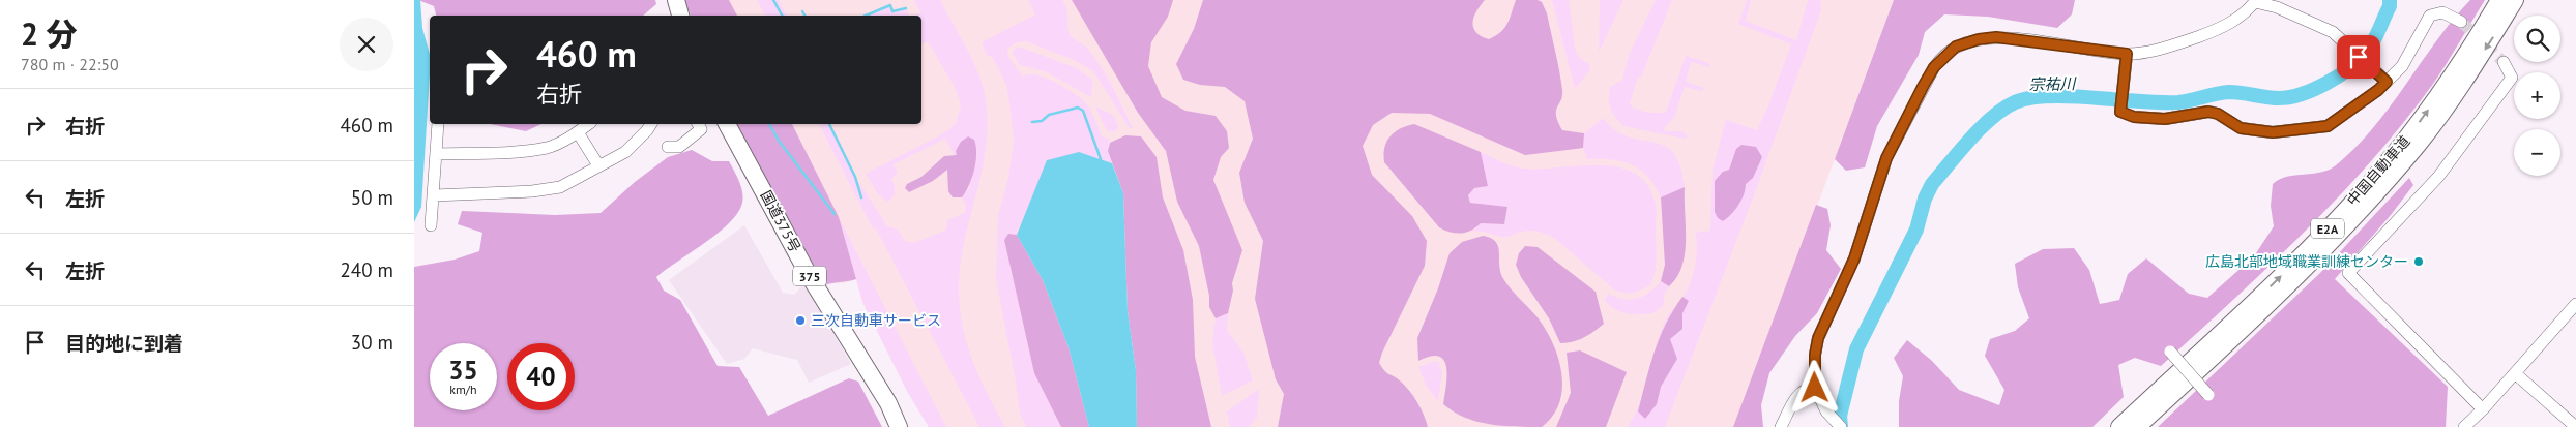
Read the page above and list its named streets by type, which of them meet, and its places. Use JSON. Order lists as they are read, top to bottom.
{
  "streets": {
    "highway": [
      "中国自動車道",
      "国道375号",
      "E2A",
      "375"
    ]
  },
  "water": ["宗祐川"],
  "places": ["広島北部地域職業訓練センター", "三次自動車サービス"],
  "page": {
    "heading": ["2 分", "780 m · 22:50"],
    "map_buttons": ["+", "−"],
    "turn": ["460 m", "右折"],
    "list": [
      {
        "name": "右折",
        "value": "460 m"
      },
      {
        "name": "左折",
        "value": "50 m"
      },
      {
        "name": "左折",
        "value": "240 m"
      },
      {
        "name": "目的地に到着",
        "value": "30 m"
      }
    ],
    "speed": "35 km/h",
    "limit": "40"
  }
}
